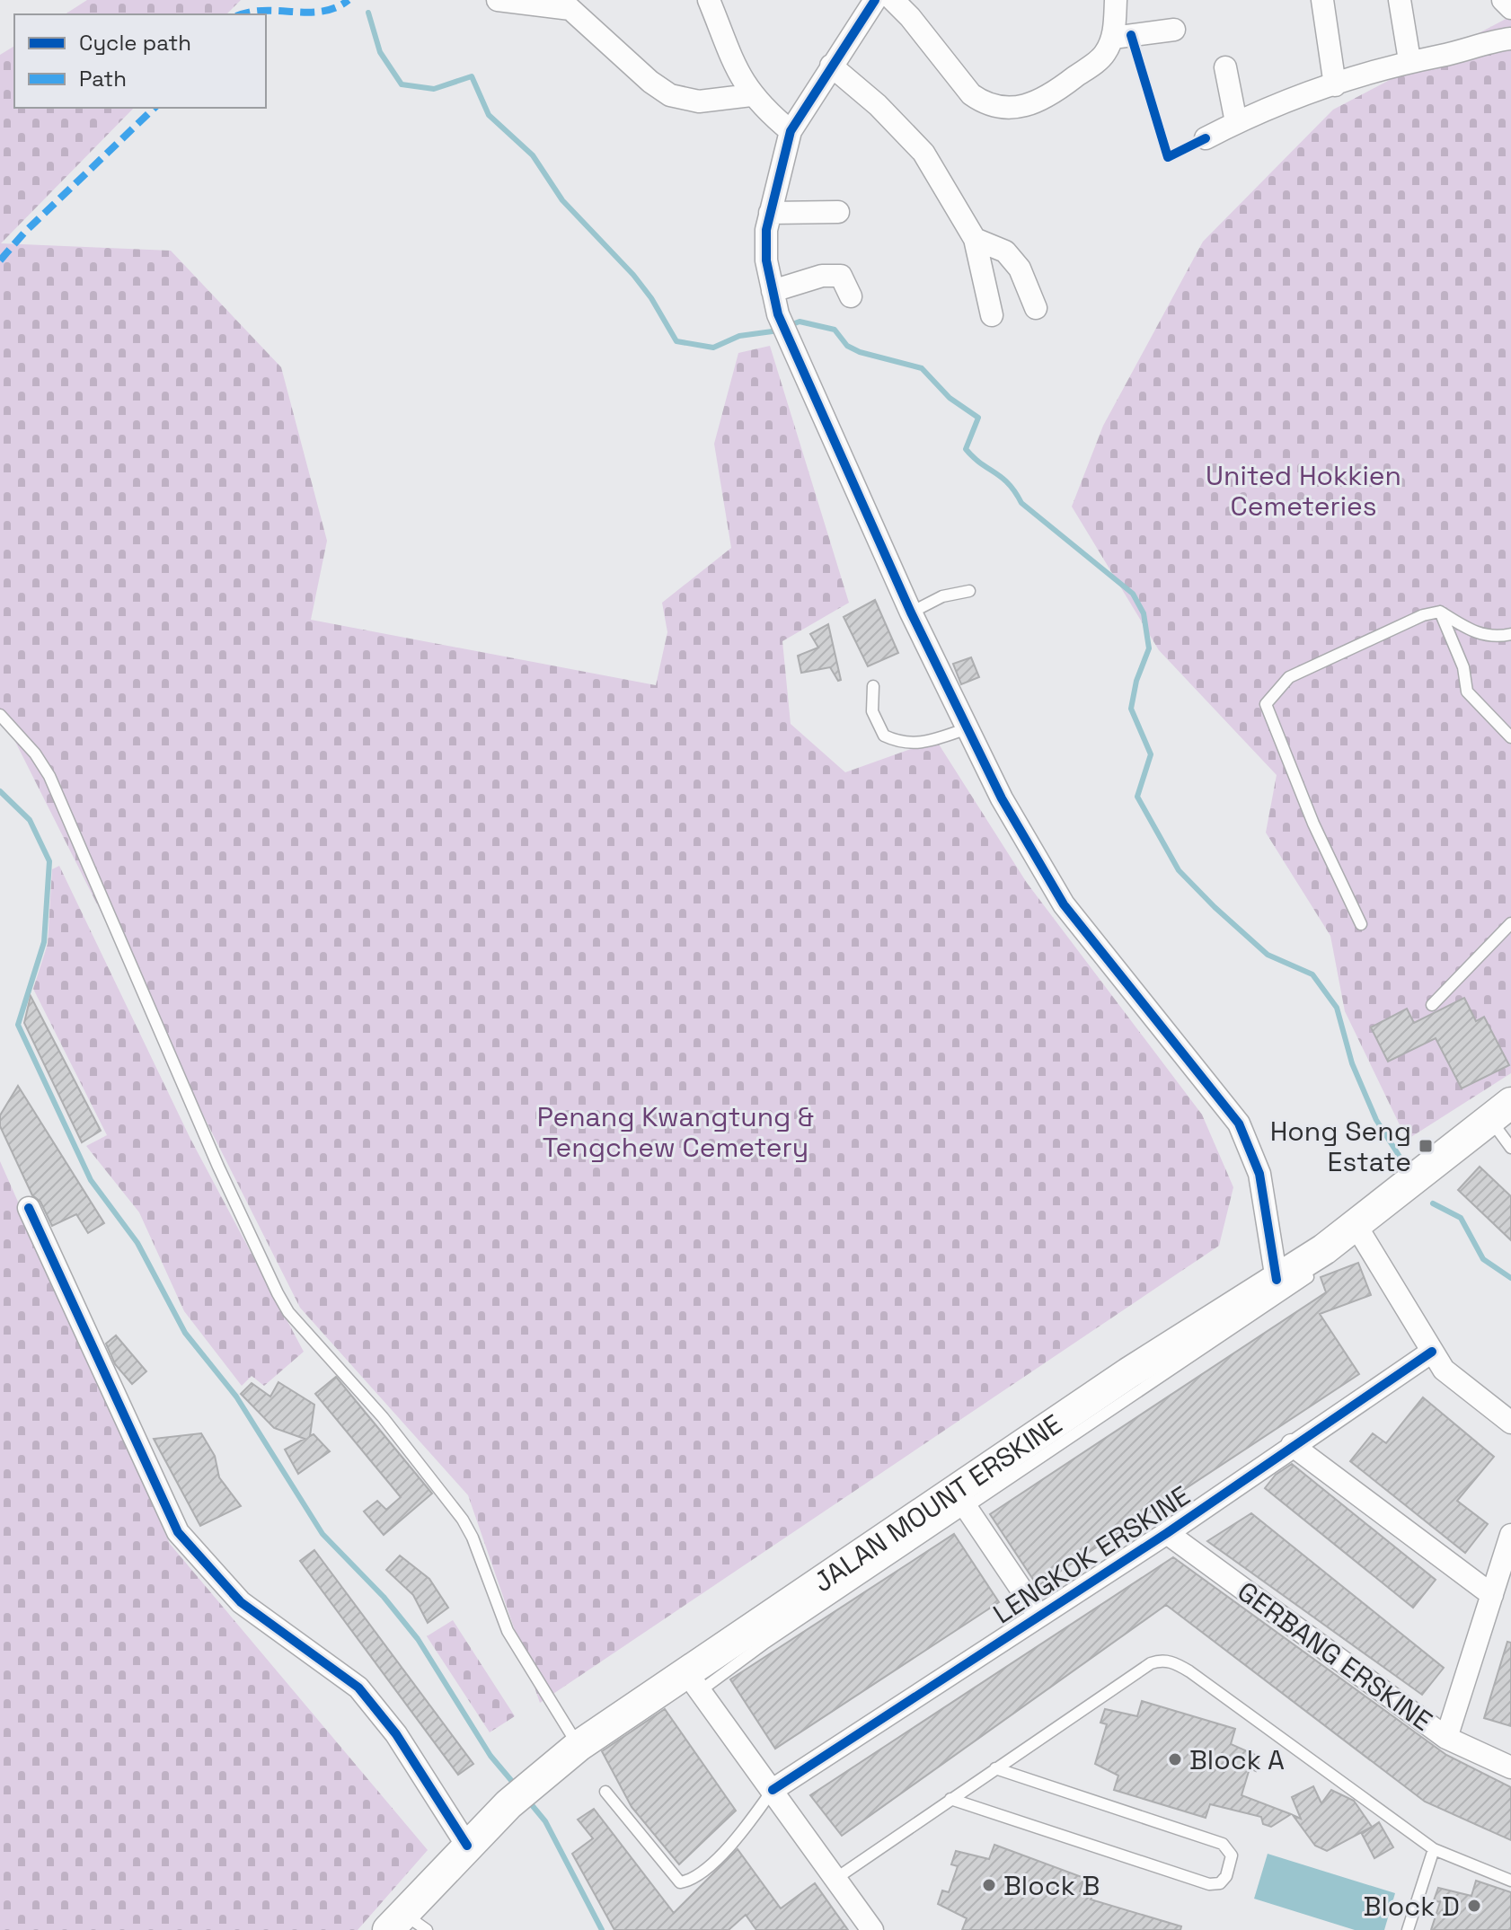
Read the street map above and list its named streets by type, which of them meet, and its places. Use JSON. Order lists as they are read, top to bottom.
{
  "streets": {
    "main road": ["JALAN MOUNT ERSKINE"],
    "street": ["LENGKOK ERSKINE", "GERBANG ERSKINE"]
  },
  "crossings": [
    ["JALAN MOUNT ERSKINE", "LENGKOK ERSKINE"],
    ["LENGKOK ERSKINE", "GERBANG ERSKINE"]
  ],
  "parks": ["United Hokkien Cemeteries", "Penang Kwangtung & Tengchew Cemetery"],
  "places": {
    "transit": ["Hong Seng Estate"],
    "other": ["Block A", "Block B", "Block D"]
  },
  "legend": ["Cycle path", "Path"]
}
